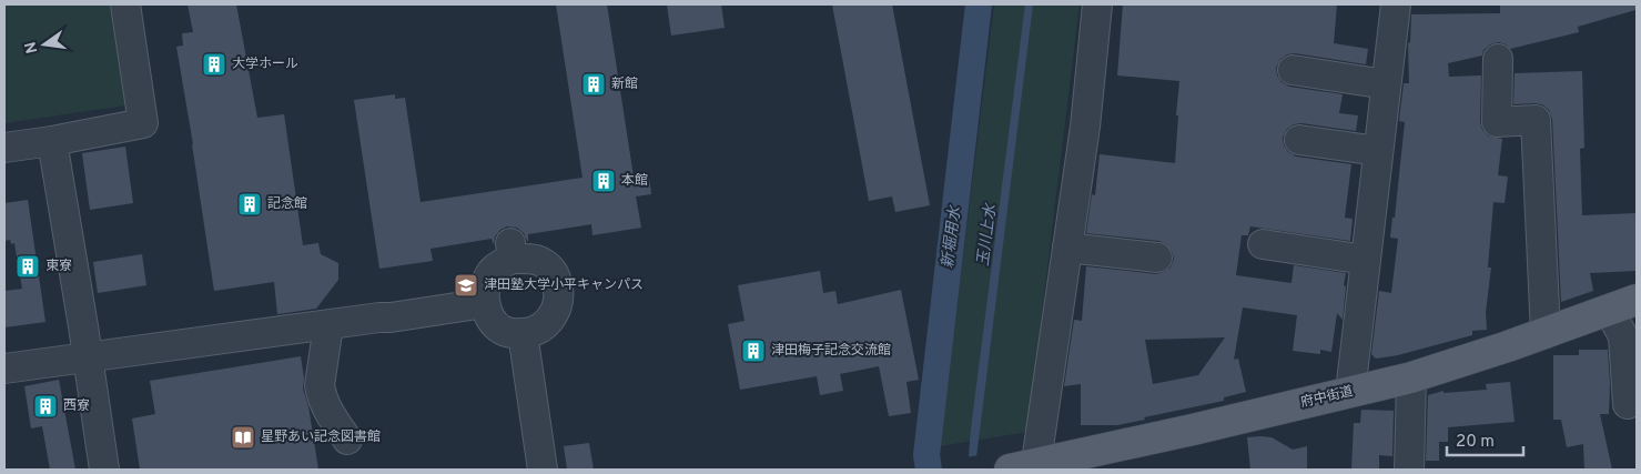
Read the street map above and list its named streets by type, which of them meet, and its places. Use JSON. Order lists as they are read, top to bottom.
{
  "streets": {
    "main road": ["府中街道"]
  },
  "water": ["玉川上水", "新堀用水"],
  "places": {
    "building": [
      "大学ホール",
      "新館",
      "本館",
      "記念館",
      "東寮",
      "津田梅子記念交流館",
      "西寮"
    ],
    "school or university": ["津田塾大学小平キャンパス"],
    "library": ["星野あい記念図書館"]
  },
  "scale_bar": "20 m",
  "north": "left"
}
